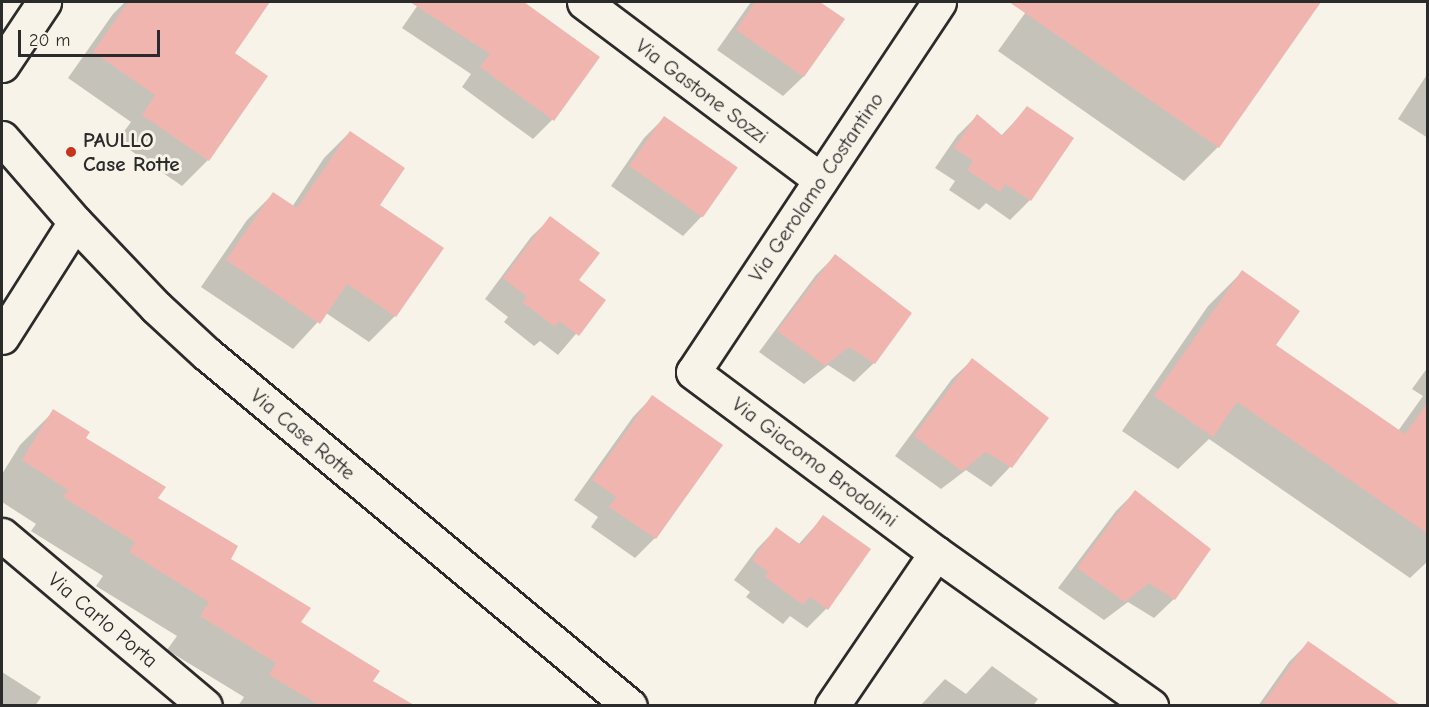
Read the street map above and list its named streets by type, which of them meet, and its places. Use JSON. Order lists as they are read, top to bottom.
{
  "streets": {
    "street": [
      "Via Gastone Sozzi",
      "Via Gerolamo Costantino",
      "Via Case Rotte",
      "Via Giacomo Brodolini",
      "Via Carlo Porta"
    ]
  },
  "crossings": [
    ["Via Gastone Sozzi", "Via Gerolamo Costantino"],
    ["Via Gerolamo Costantino", "Via Giacomo Brodolini"]
  ],
  "places": ["PAULLO Case Rotte"],
  "scale_bar": "20 m"
}
